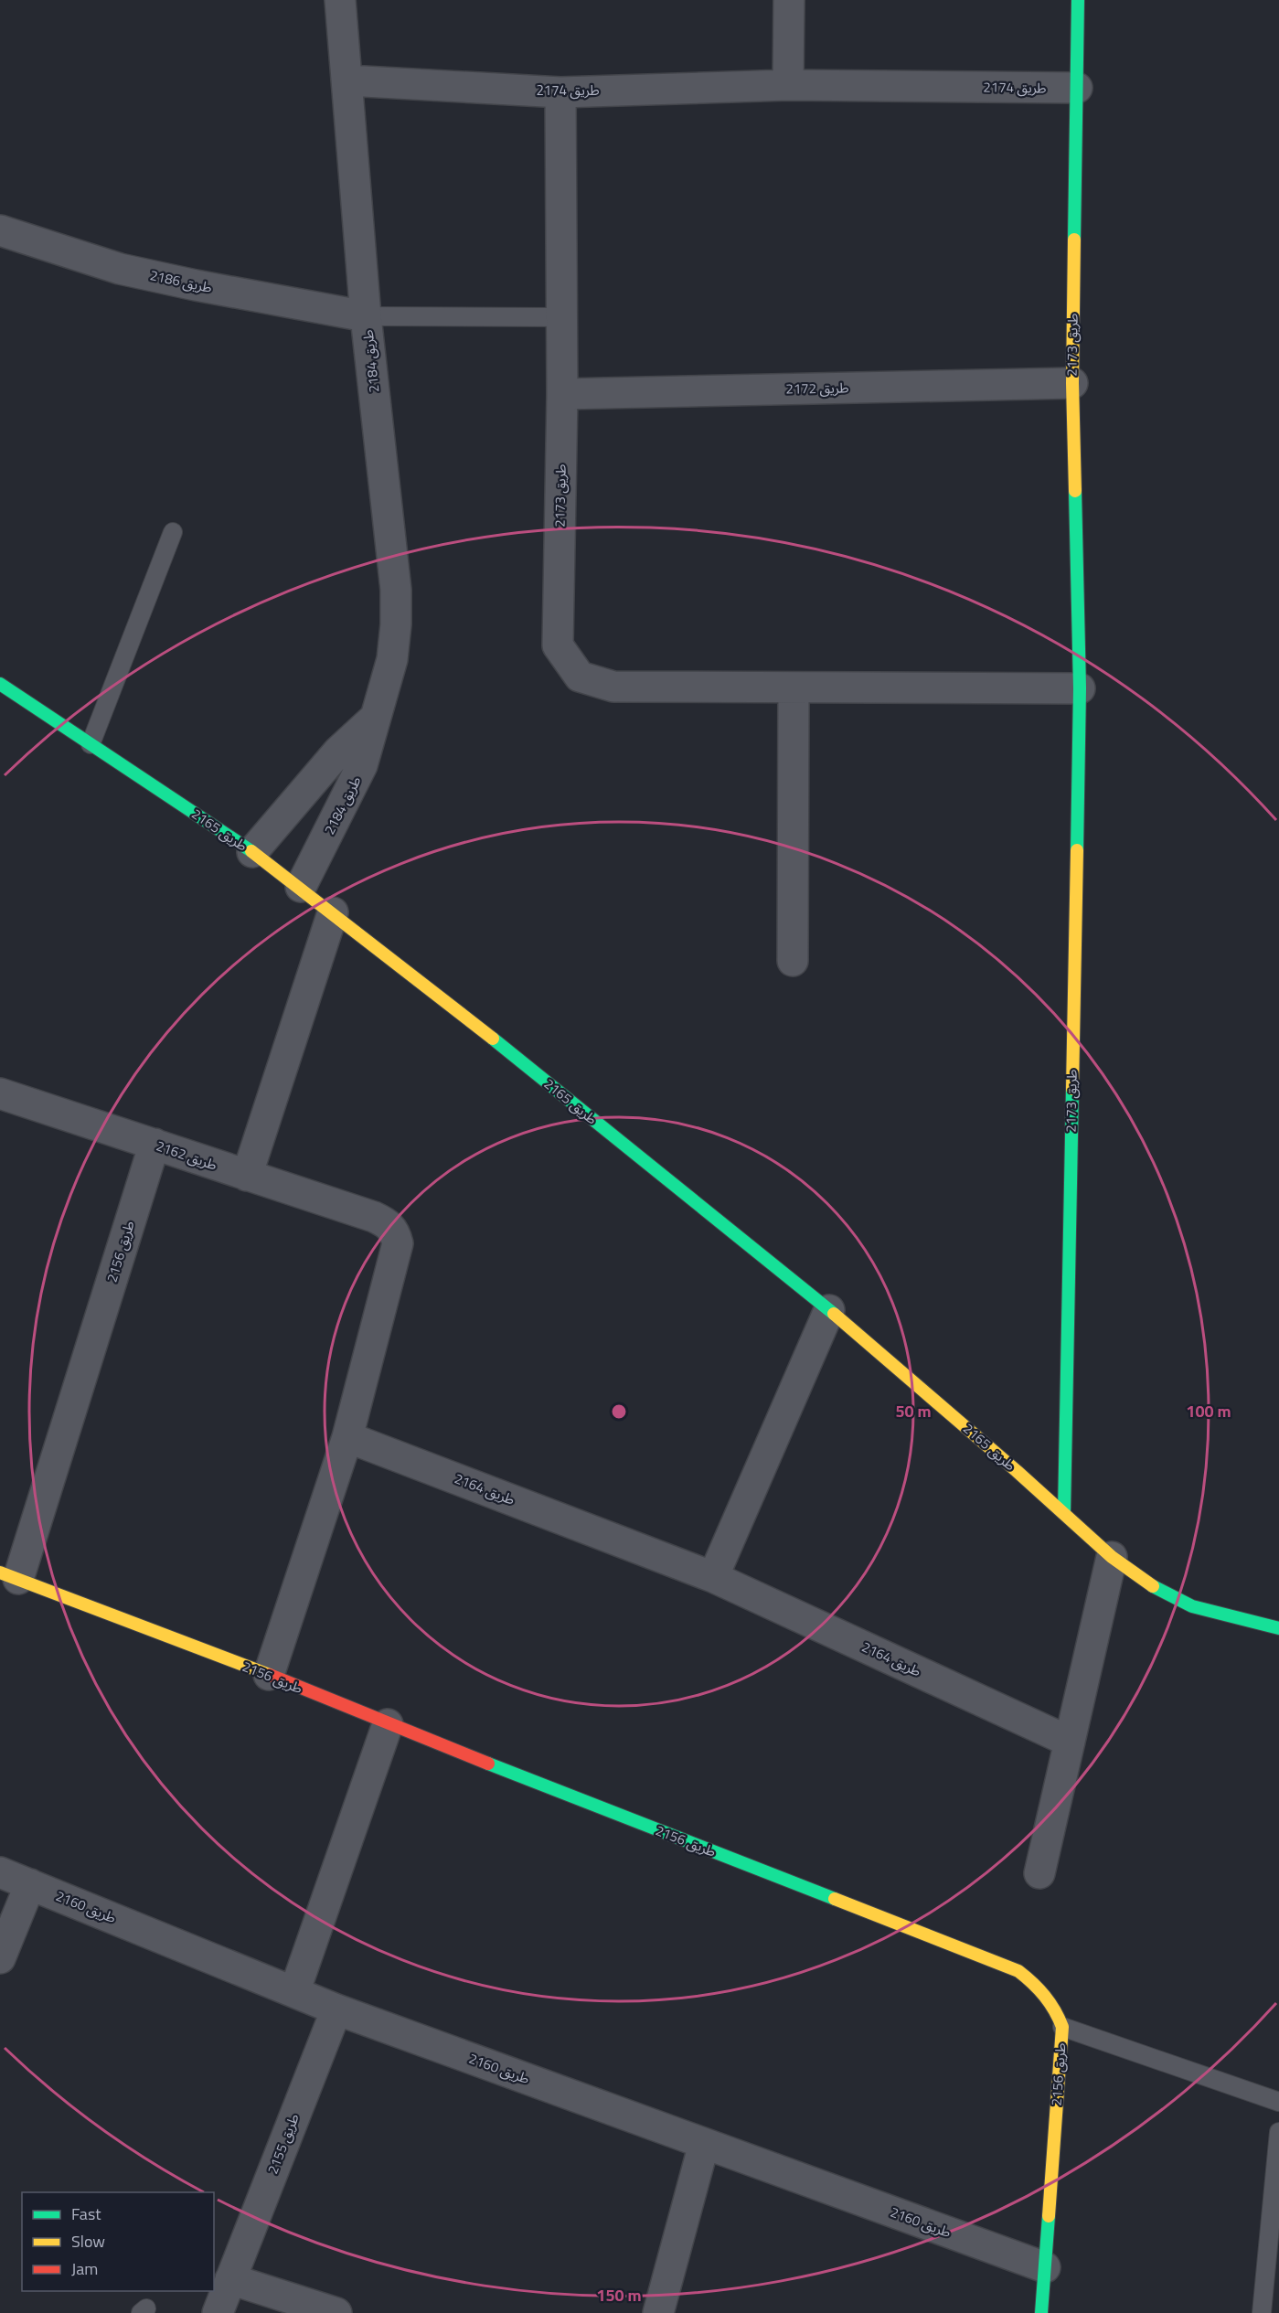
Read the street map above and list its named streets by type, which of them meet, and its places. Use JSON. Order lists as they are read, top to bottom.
{
  "streets": {
    "street": [
      "طريق 2174",
      "طريق 2186",
      "طريق 2173",
      "طريق 2184",
      "طريق 2172",
      "طريق 2165",
      "طريق 2162",
      "طريق 2156",
      "طريق 2164",
      "طريق 2160",
      "طريق 2155"
    ]
  },
  "crossings": [
    ["طريق 2174", "طريق 2173"],
    ["طريق 2174", "طريق 2184"],
    ["طريق 2186", "طريق 2184"],
    ["طريق 2173", "طريق 2172"],
    ["طريق 2173", "طريق 2165"],
    ["طريق 2184", "طريق 2165"],
    ["طريق 2162", "طريق 2156"],
    ["طريق 2162", "طريق 2164"],
    ["طريق 2156", "طريق 2160"],
    ["طريق 2160", "طريق 2155"]
  ],
  "legend": ["Fast", "Slow", "Jam"],
  "rings": ["50 m", "100 m", "150 m"]
}
